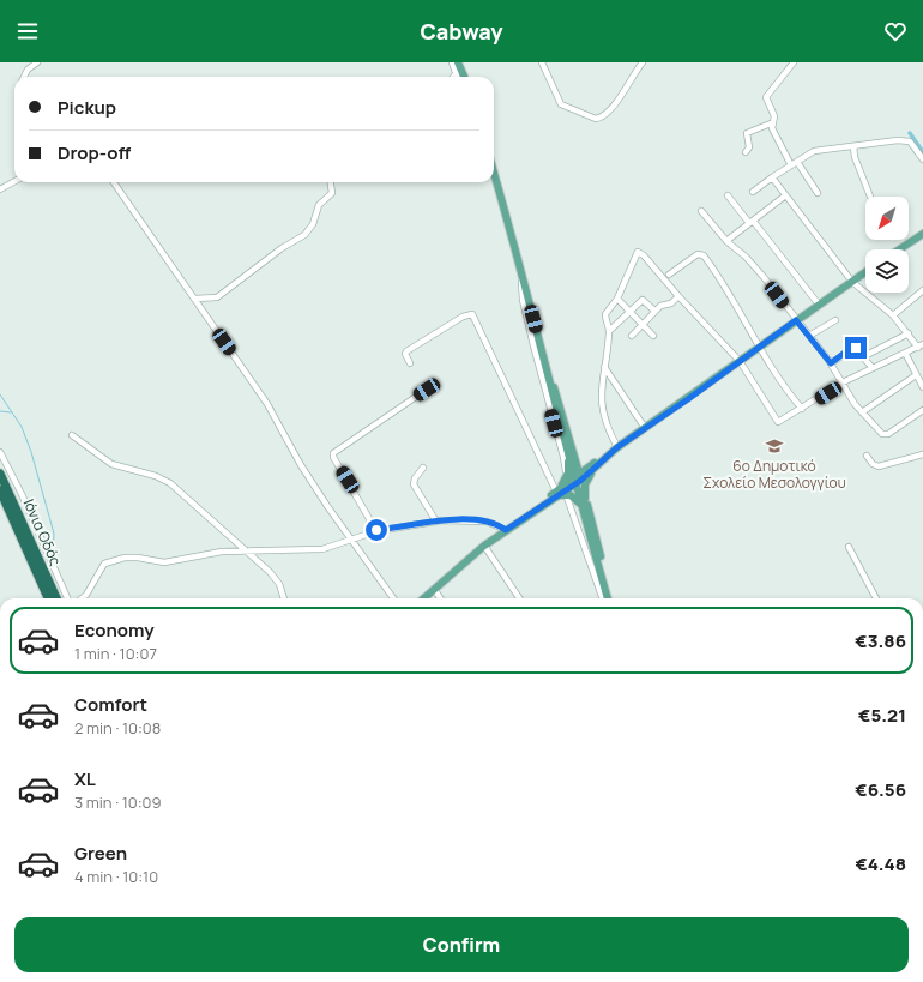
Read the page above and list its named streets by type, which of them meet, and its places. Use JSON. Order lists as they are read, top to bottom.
{
  "streets": {
    "highway": ["Ιόνια Οδός"]
  },
  "places": {
    "school or university": ["6ο Δημοτικό Σχολείο Μεσολογγίου"]
  },
  "north": "bottom left",
  "page": {
    "header": "Cabway",
    "banner": ["Pickup", "Drop-off"],
    "list": [
      {
        "name": "Economy",
        "note": "1 min · 10:07",
        "value": "€3.86"
      },
      {
        "name": "Comfort",
        "note": "2 min · 10:08",
        "value": "€5.21"
      },
      {
        "name": "XL",
        "note": "3 min · 10:09",
        "value": "€6.56"
      },
      {
        "name": "Green",
        "note": "4 min · 10:10",
        "value": "€4.48"
      }
    ],
    "buttons": "Confirm"
  }
}
